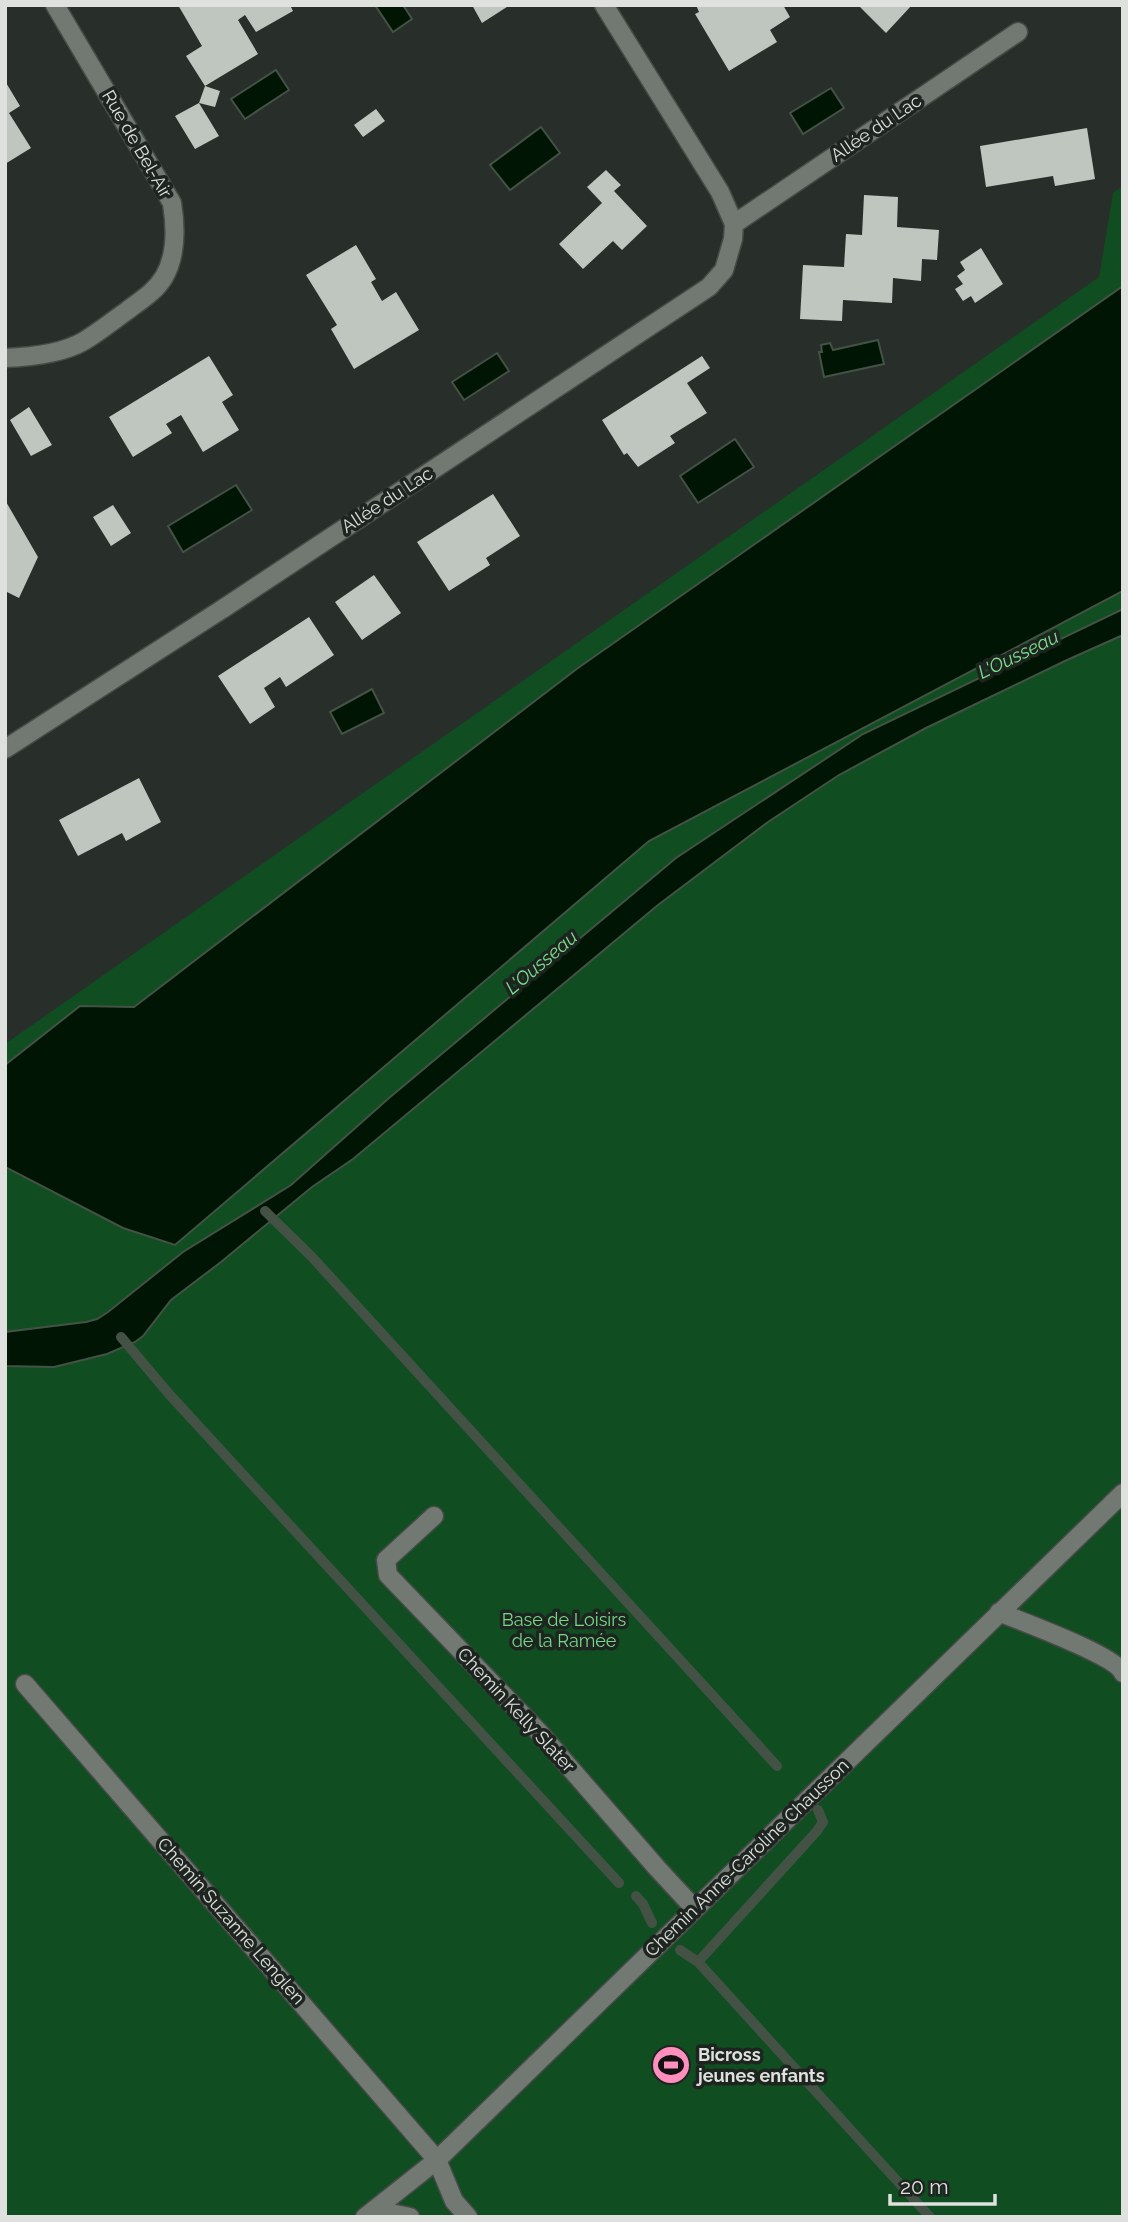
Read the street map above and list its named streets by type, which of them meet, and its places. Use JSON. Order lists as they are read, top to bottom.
{
  "streets": {
    "street": [
      "Allée du Lac",
      "Rue de Bel-Air",
      "Chemin Kelly Slater",
      "Chemin Anne-Caroline Chausson",
      "Chemin Suzanne Lenglen"
    ]
  },
  "crossings": [
    ["Chemin Kelly Slater", "Chemin Anne-Caroline Chausson"],
    ["Chemin Anne-Caroline Chausson", "Chemin Suzanne Lenglen"]
  ],
  "water": ["L'Ousseau"],
  "parks": ["Base de Loisirs de la Ramée"],
  "places": {
    "sports": ["Bicross jeunes enfants"]
  },
  "scale_bar": "20 m"
}
